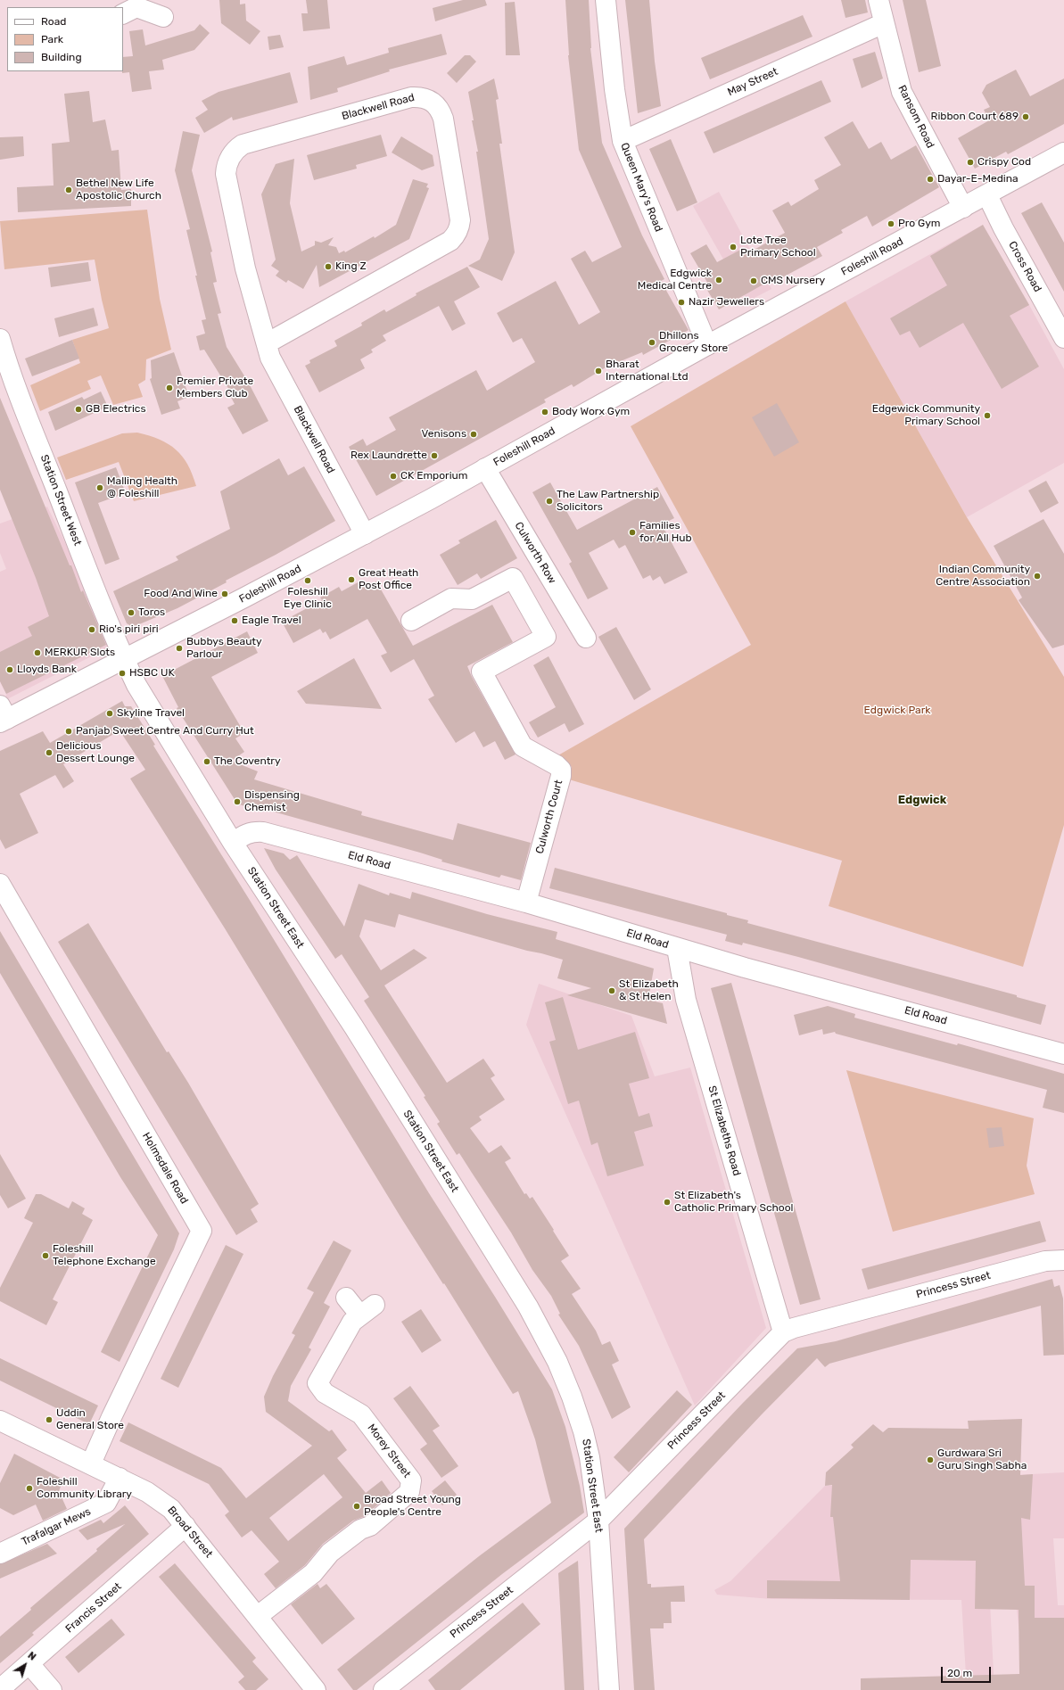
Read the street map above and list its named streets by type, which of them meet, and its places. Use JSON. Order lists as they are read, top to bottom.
{
  "streets": {
    "street": [
      "May Street",
      "Blackwell Road",
      "Ransom Road",
      "Queen Mary's Road",
      "Foleshill Road",
      "Cross Road",
      "Station Street West",
      "Culworth Row",
      "Culworth Court",
      "Eld Road",
      "Station Street East",
      "St Elizabeths Road",
      "Holmsdale Road",
      "Princess Street",
      "Morey Street",
      "Trafalgar Mews",
      "Broad Street",
      "Francis Street"
    ]
  },
  "crossings": [
    ["May Street", "Ransom Road"],
    ["May Street", "Queen Mary's Road"],
    ["Blackwell Road", "Foleshill Road"],
    ["Ransom Road", "Foleshill Road"],
    ["Queen Mary's Road", "Foleshill Road"],
    ["Foleshill Road", "Cross Road"],
    ["Foleshill Road", "Station Street West"],
    ["Foleshill Road", "Culworth Row"],
    ["Foleshill Road", "Station Street East"],
    ["Station Street West", "Station Street East"],
    ["Culworth Court", "Eld Road"],
    ["Eld Road", "Station Street East"],
    ["Eld Road", "St Elizabeths Road"],
    ["Station Street East", "Princess Street"],
    ["St Elizabeths Road", "Princess Street"],
    ["Holmsdale Road", "Broad Street"],
    ["Morey Street", "Broad Street"],
    ["Trafalgar Mews", "Broad Street"],
    ["Broad Street", "Francis Street"]
  ],
  "districts": ["Edgwick"],
  "parks": ["Edgwick Park"],
  "places": [
    "Ribbon Court 689",
    "Crispy Cod",
    "Dayar-E-Medina",
    "Bethel New Life Apostolic Church",
    "Pro Gym",
    "Lote Tree Primary School",
    "King Z",
    "Edgwick Medical Centre",
    "CMS Nursery",
    "Nazir Jewellers",
    "Dhillons Grocery Store",
    "Bharat International Ltd",
    "Premier Private Members Club",
    "GB Electrics",
    "Body Worx Gym",
    "Edgewick Community Primary School",
    "Venisons",
    "Rex Laundrette",
    "CK Emporium",
    "Malling Health @ Foleshill",
    "The Law Partnership Solicitors",
    "Families for All Hub",
    "Indian Community Centre Association",
    "Great Heath Post Office",
    "Foleshill Eye Clinic",
    "Food And Wine",
    "Toros",
    "Eagle Travel",
    "Rio's piri piri",
    "Bubbys Beauty Parlour",
    "MERKUR Slots",
    "Lloyds Bank",
    "HSBC UK",
    "Skyline Travel",
    "Panjab Sweet Centre And Curry Hut",
    "Delicious Dessert Lounge",
    "The Coventry",
    "Dispensing Chemist",
    "St Elizabeth & St Helen",
    "St Elizabeth's Catholic Primary School",
    "Foleshill Telephone Exchange",
    "Uddin General Store",
    "Gurdwara Sri Guru Singh Sabha",
    "Foleshill Community Library",
    "Broad Street Young People's Centre"
  ],
  "legend": ["Road", "Park", "Building"],
  "scale_bar": "20 m",
  "north": "top right"
}
